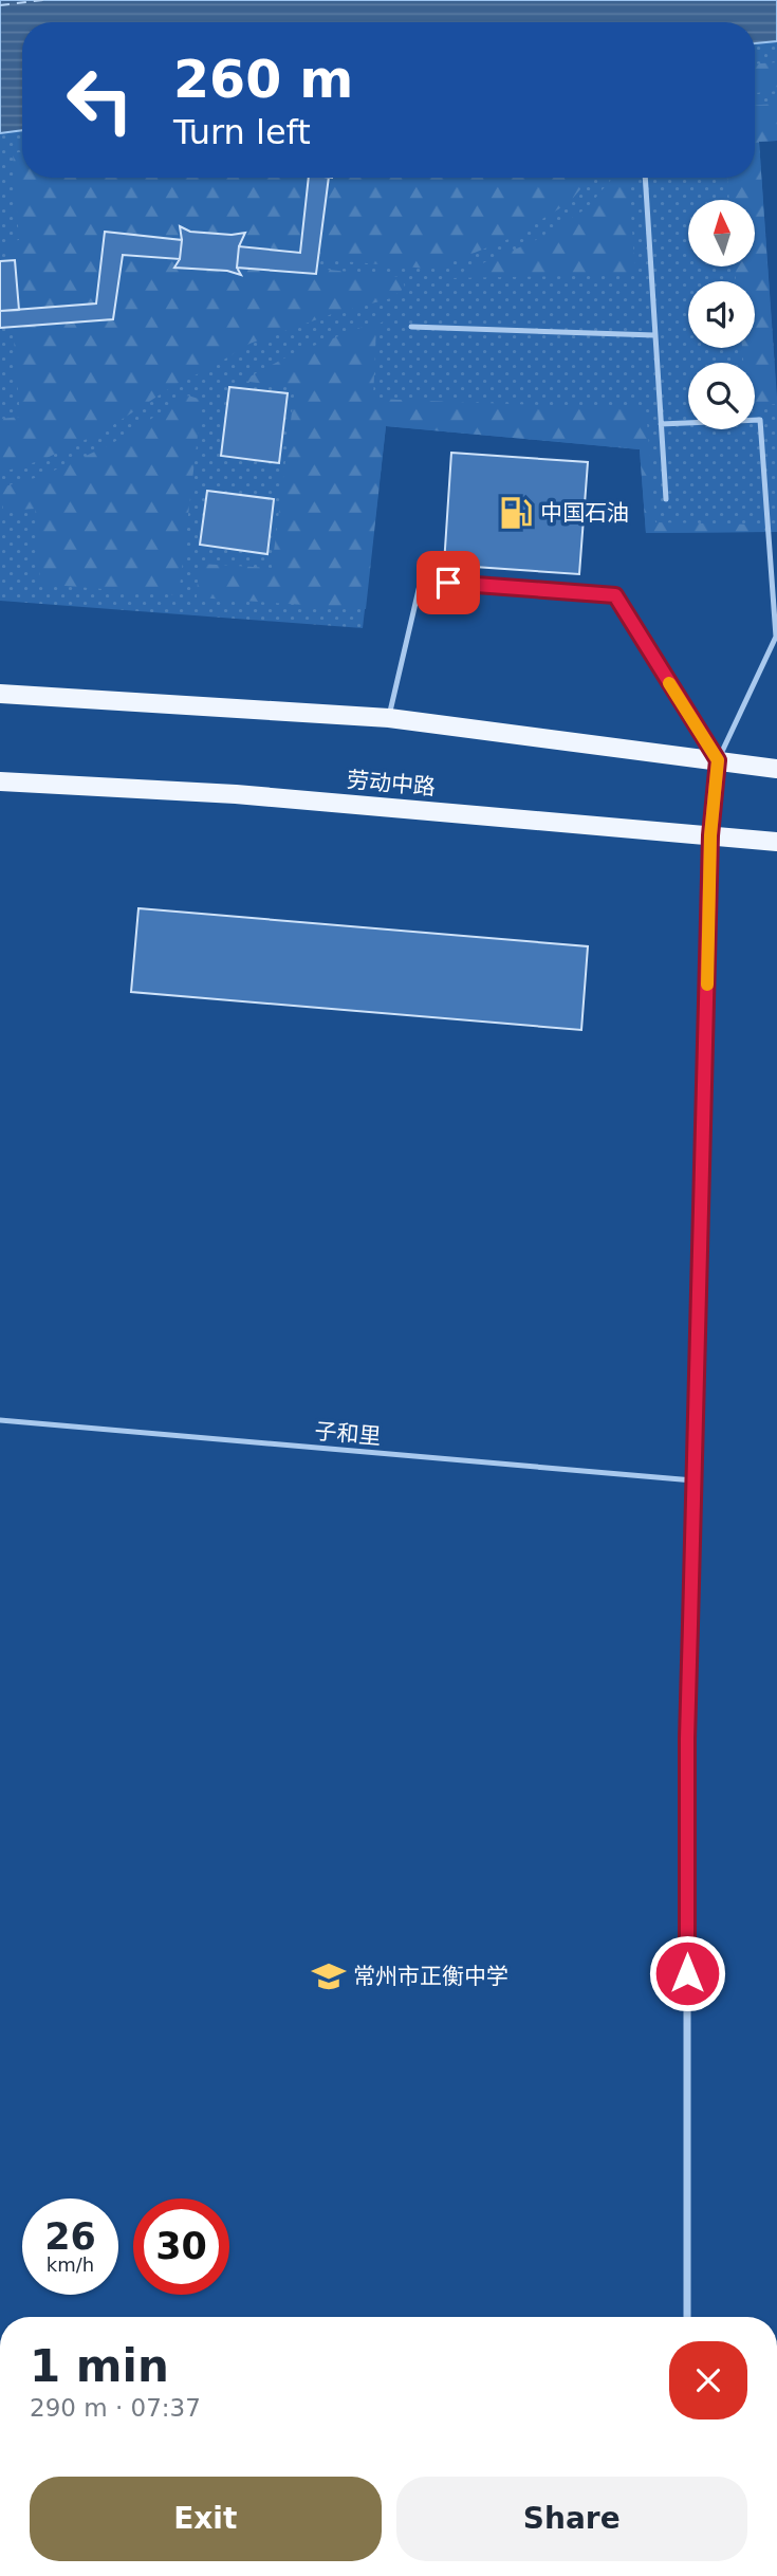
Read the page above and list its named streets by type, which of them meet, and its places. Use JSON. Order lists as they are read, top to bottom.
{
  "streets": {
    "main road": ["劳动中路"],
    "lane": ["子和里"]
  },
  "places": {
    "fuel station": ["中国石油"],
    "school or university": ["常州市正衡中学"]
  },
  "north": "top",
  "page": {
    "turn": ["260 m", "Turn left"],
    "speed": "26 km/h",
    "limit": "30",
    "heading": ["1 min", "290 m · 07:37"],
    "buttons": ["Exit", "Share"]
  }
}
